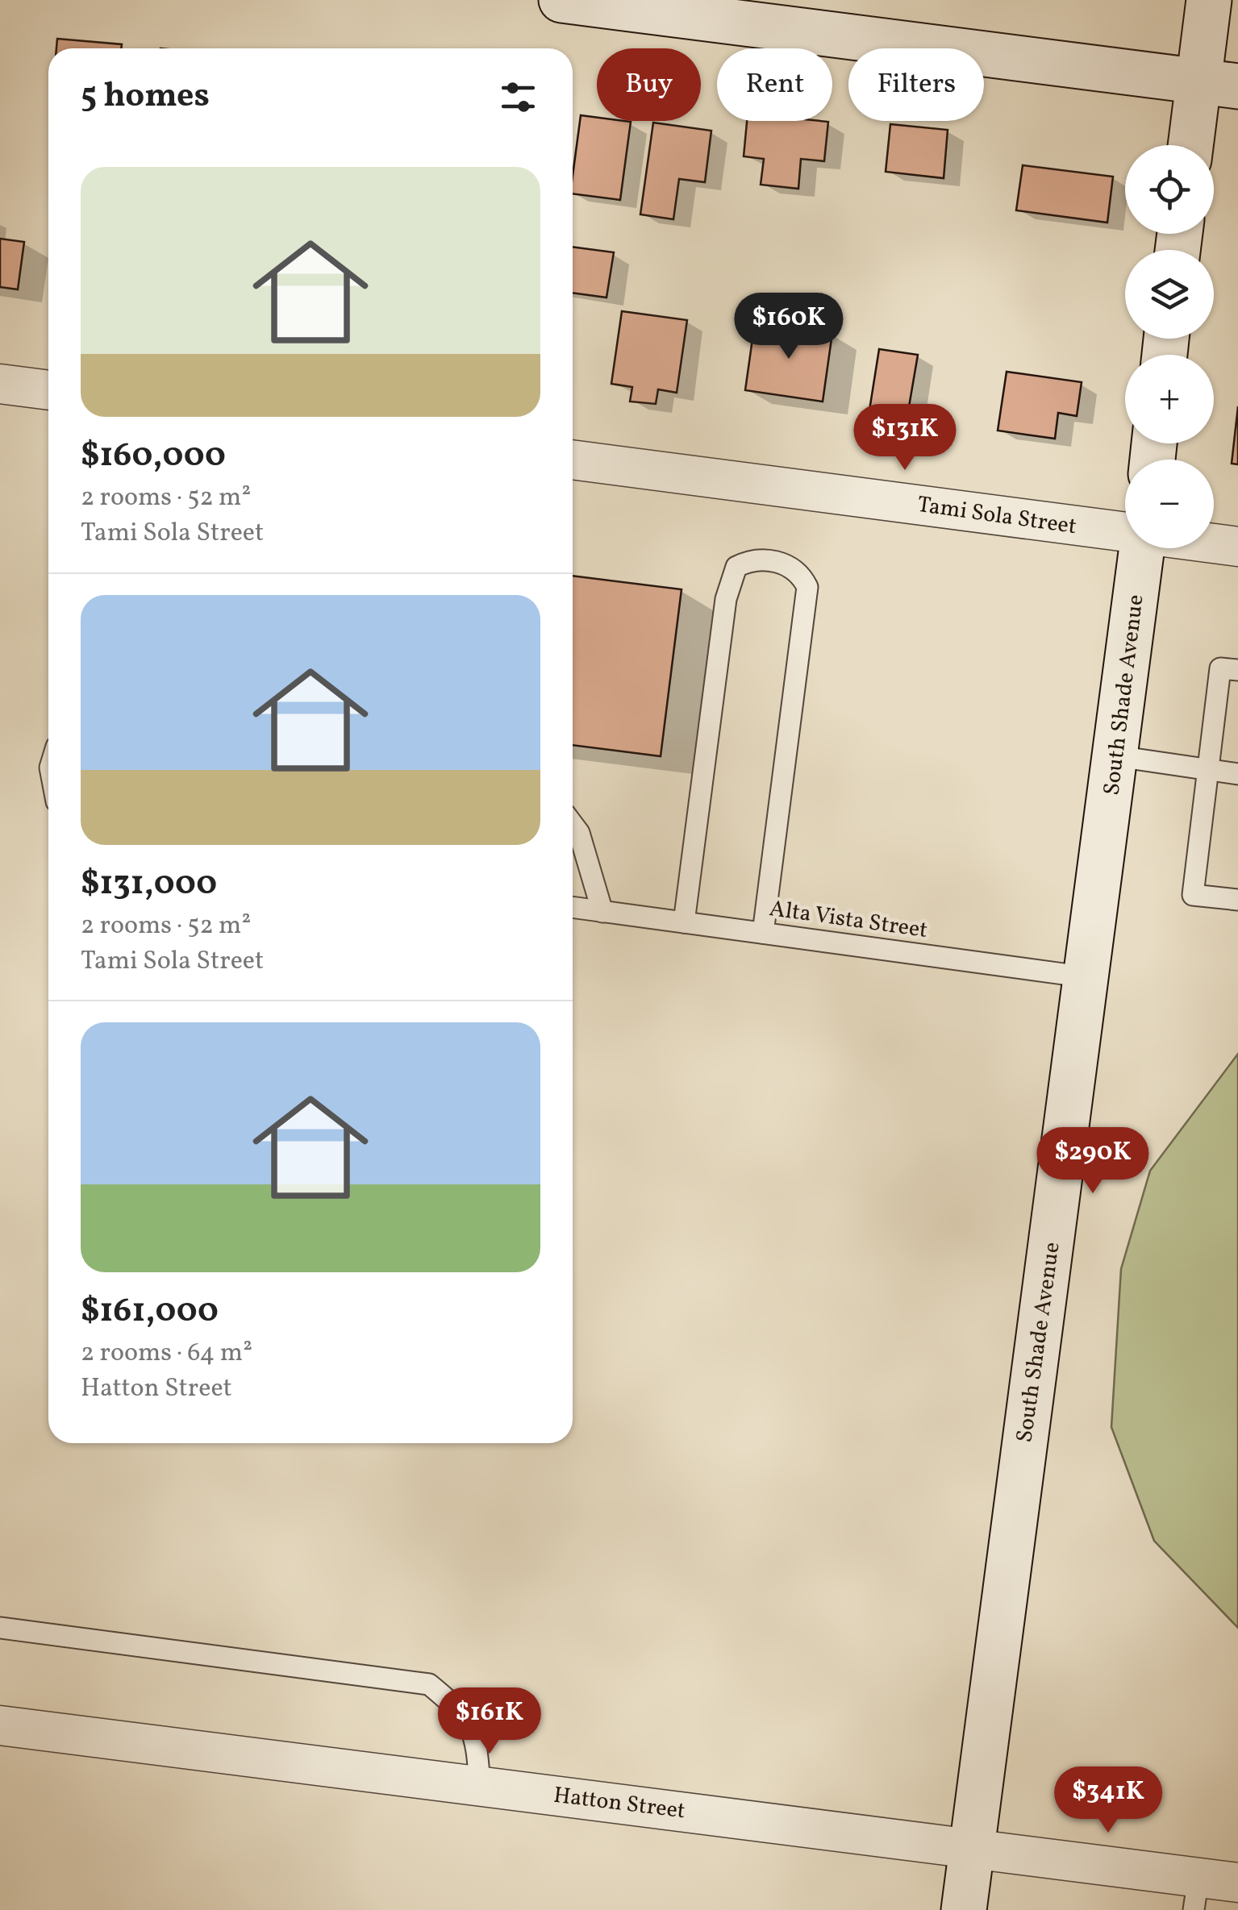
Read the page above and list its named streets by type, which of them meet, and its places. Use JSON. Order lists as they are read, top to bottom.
{
  "streets": {
    "street": ["Tami Sola Street", "South Shade Avenue", "Hatton Street"],
    "lane": ["Alta Vista Street"]
  },
  "crossings": [
    ["South Shade Avenue", "Alta Vista Street"],
    ["South Shade Avenue", "Hatton Street"]
  ],
  "page": {
    "chip": ["Buy", "Rent", "Filters"],
    "heading": "5 homes",
    "map_buttons": ["+", "−"],
    "list": [
      {
        "name": "$160,000",
        "note": "2 rooms · 52 m² · Tami Sola Street"
      },
      {
        "name": "$131,000",
        "note": "2 rooms · 52 m² · Tami Sola Street"
      },
      {
        "name": "$161,000",
        "note": "2 rooms · 64 m² · Hatton Street"
      }
    ],
    "price": [
      "$160K",
      "$131K",
      "$290K",
      "$161K",
      "$341K"
    ]
  }
}
